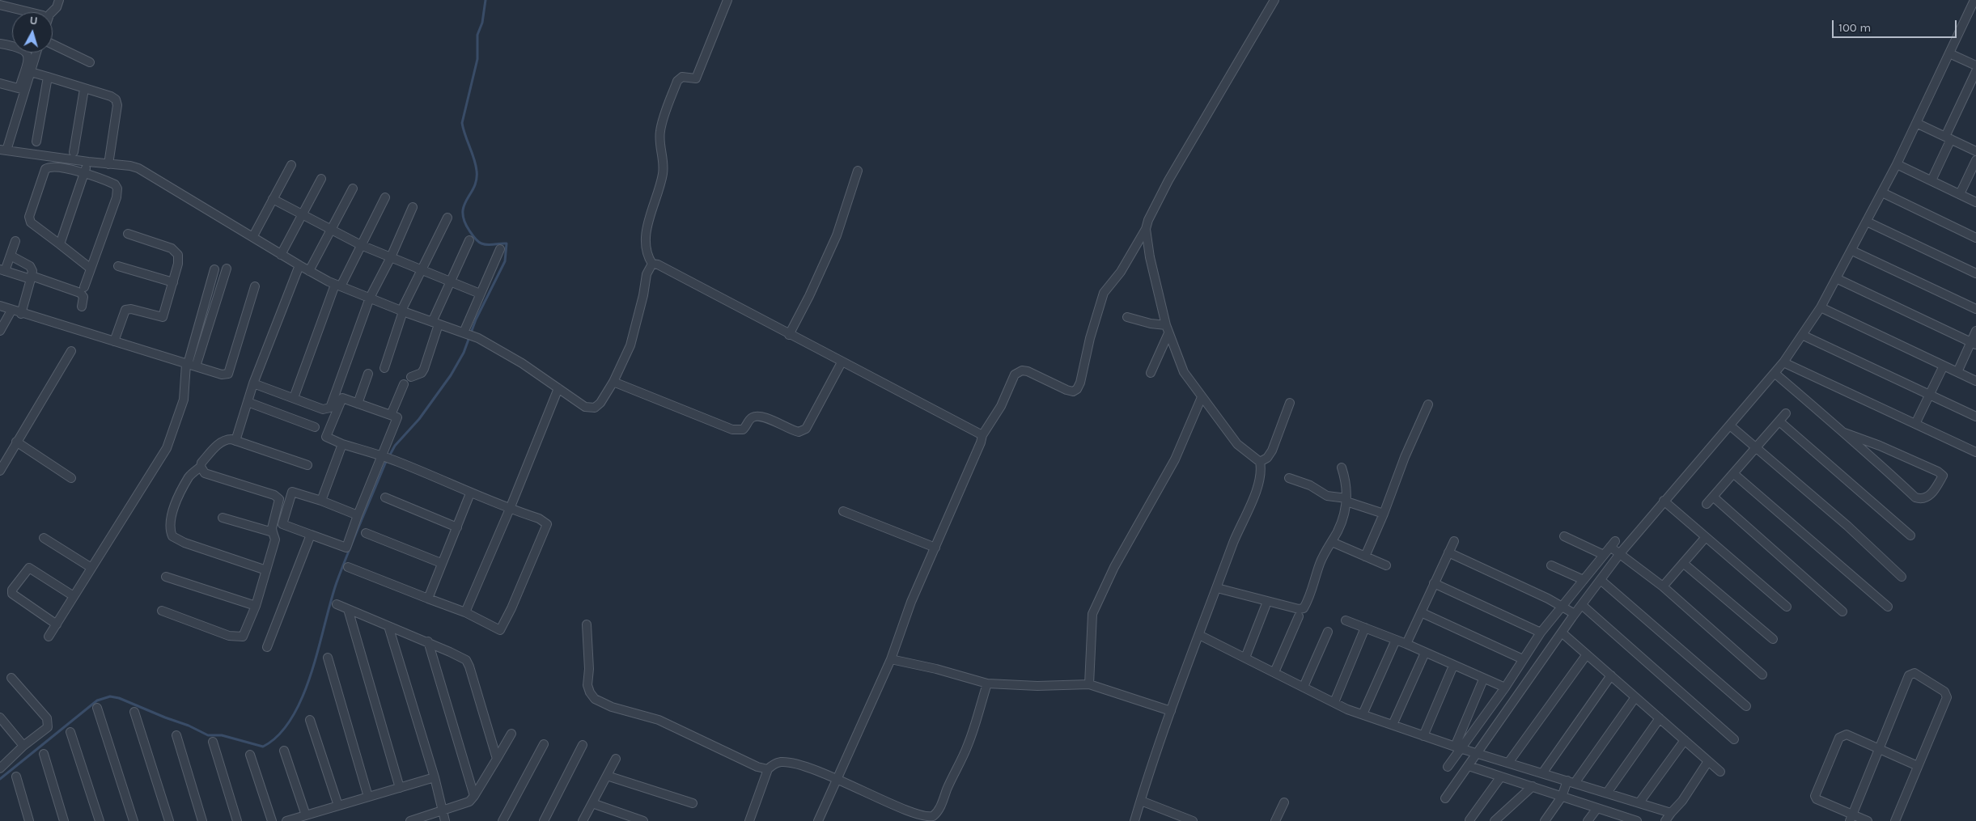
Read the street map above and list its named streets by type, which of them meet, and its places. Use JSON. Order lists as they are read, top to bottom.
{
  "scale_bar": "100 m",
  "north": "top"
}
